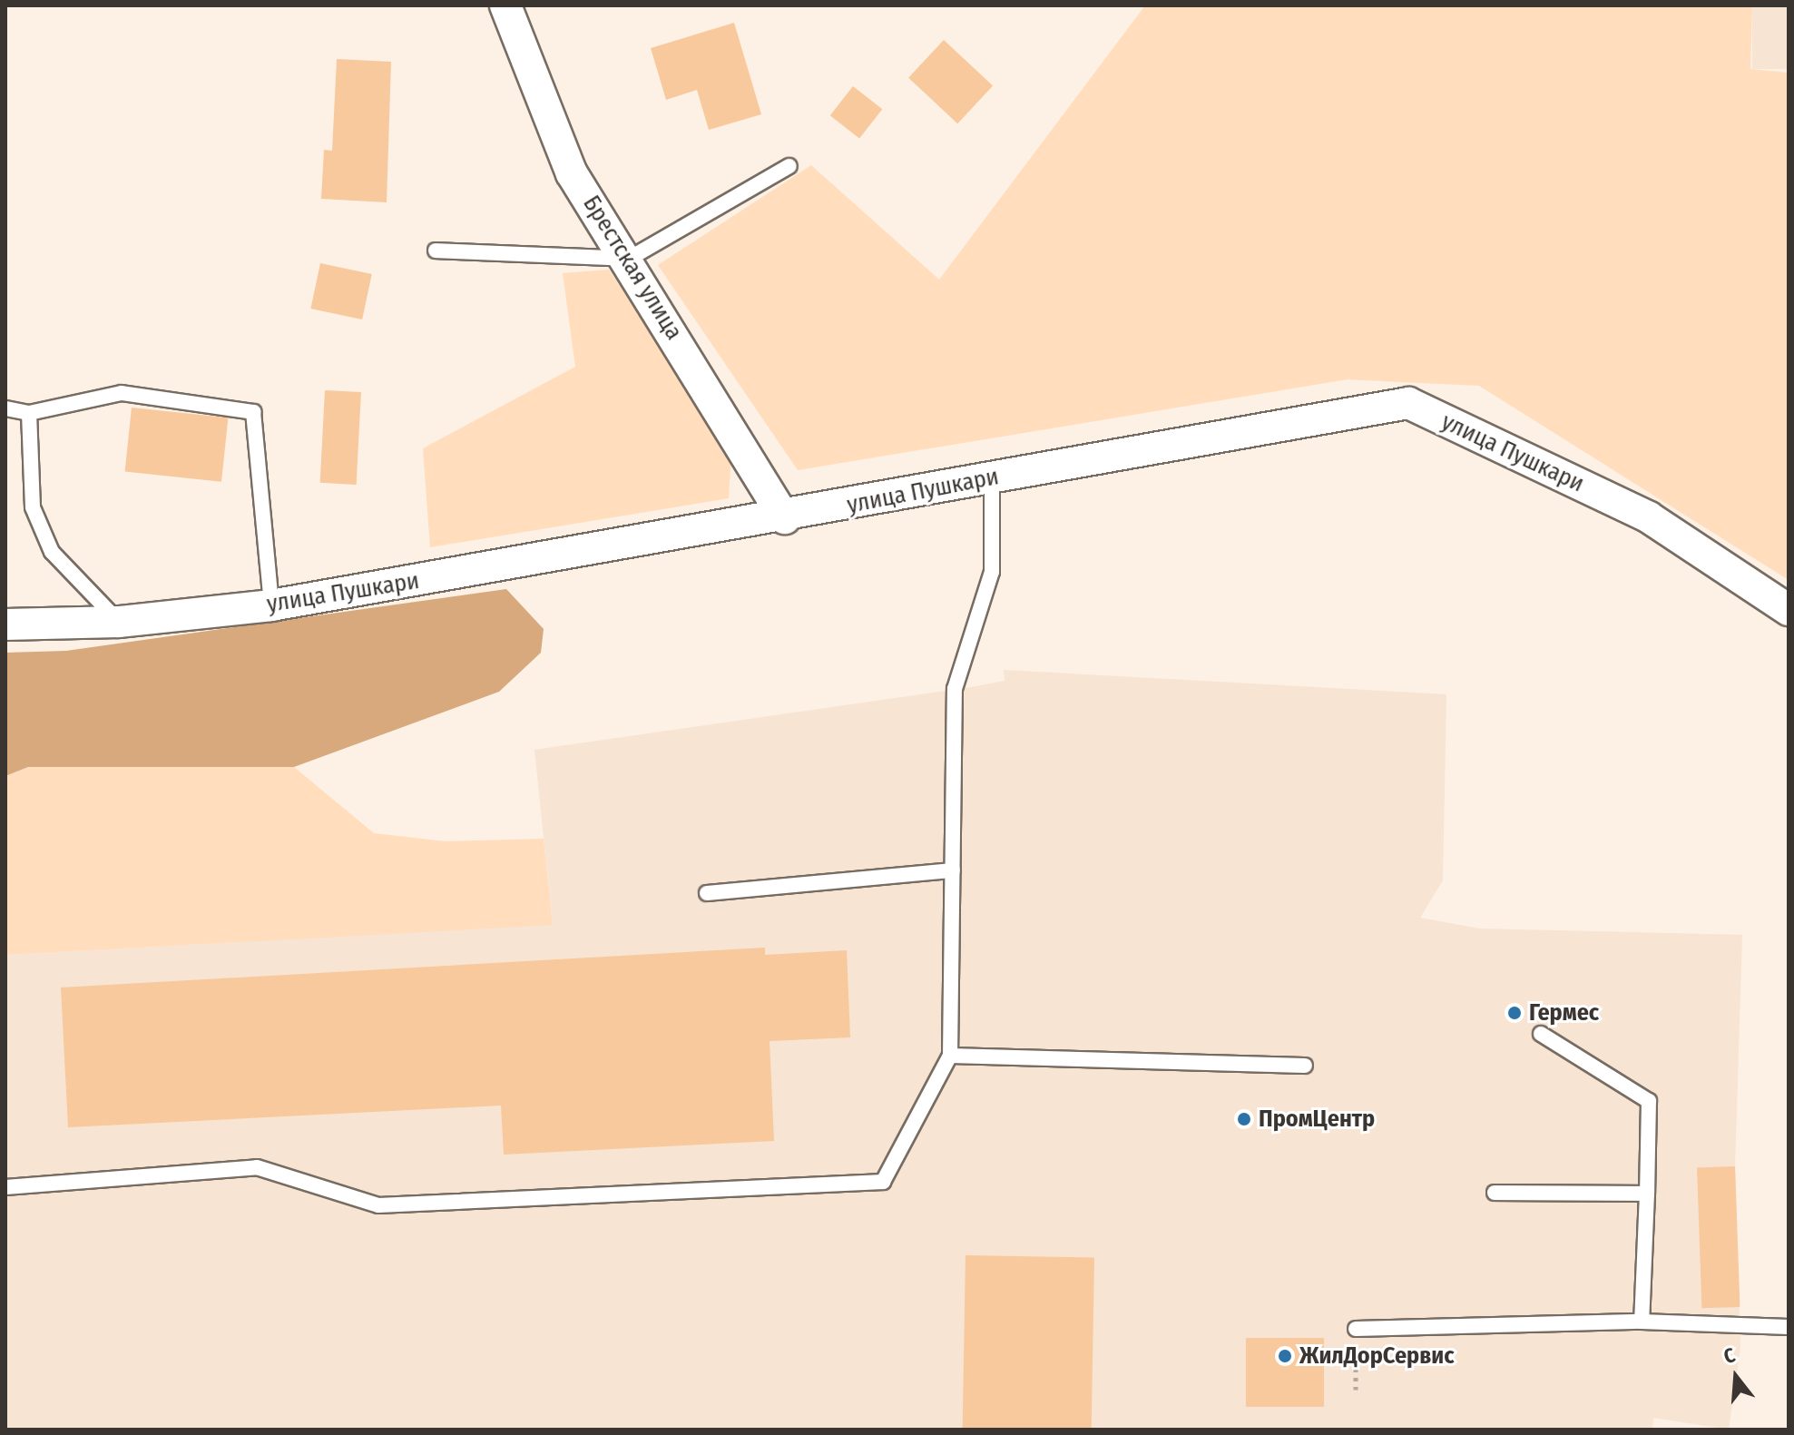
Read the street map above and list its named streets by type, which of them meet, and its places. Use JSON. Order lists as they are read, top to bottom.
{
  "streets": {
    "street": ["Брестская улица", "улица Пушкари"]
  },
  "crossings": [
    ["Брестская улица", "улица Пушкари"]
  ],
  "places": ["Гермес", "ПромЦентр", "ЖилДорСервис"],
  "north": "top"
}
